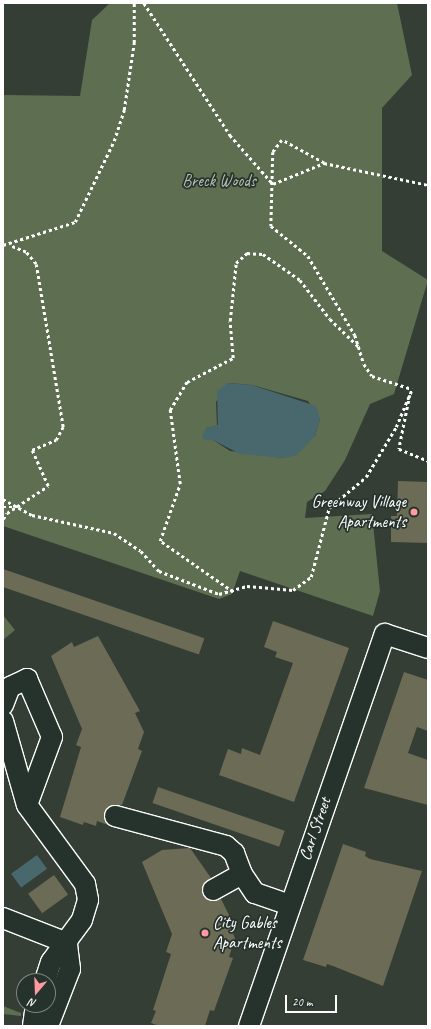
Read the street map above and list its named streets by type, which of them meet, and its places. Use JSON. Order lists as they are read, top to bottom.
{
  "streets": {
    "street": ["Carl Street"]
  },
  "parks": ["Breck Woods"],
  "places": ["Greenway Village Apartments", "City Gables Apartments"],
  "scale_bar": "20 m",
  "north": "bottom"
}
